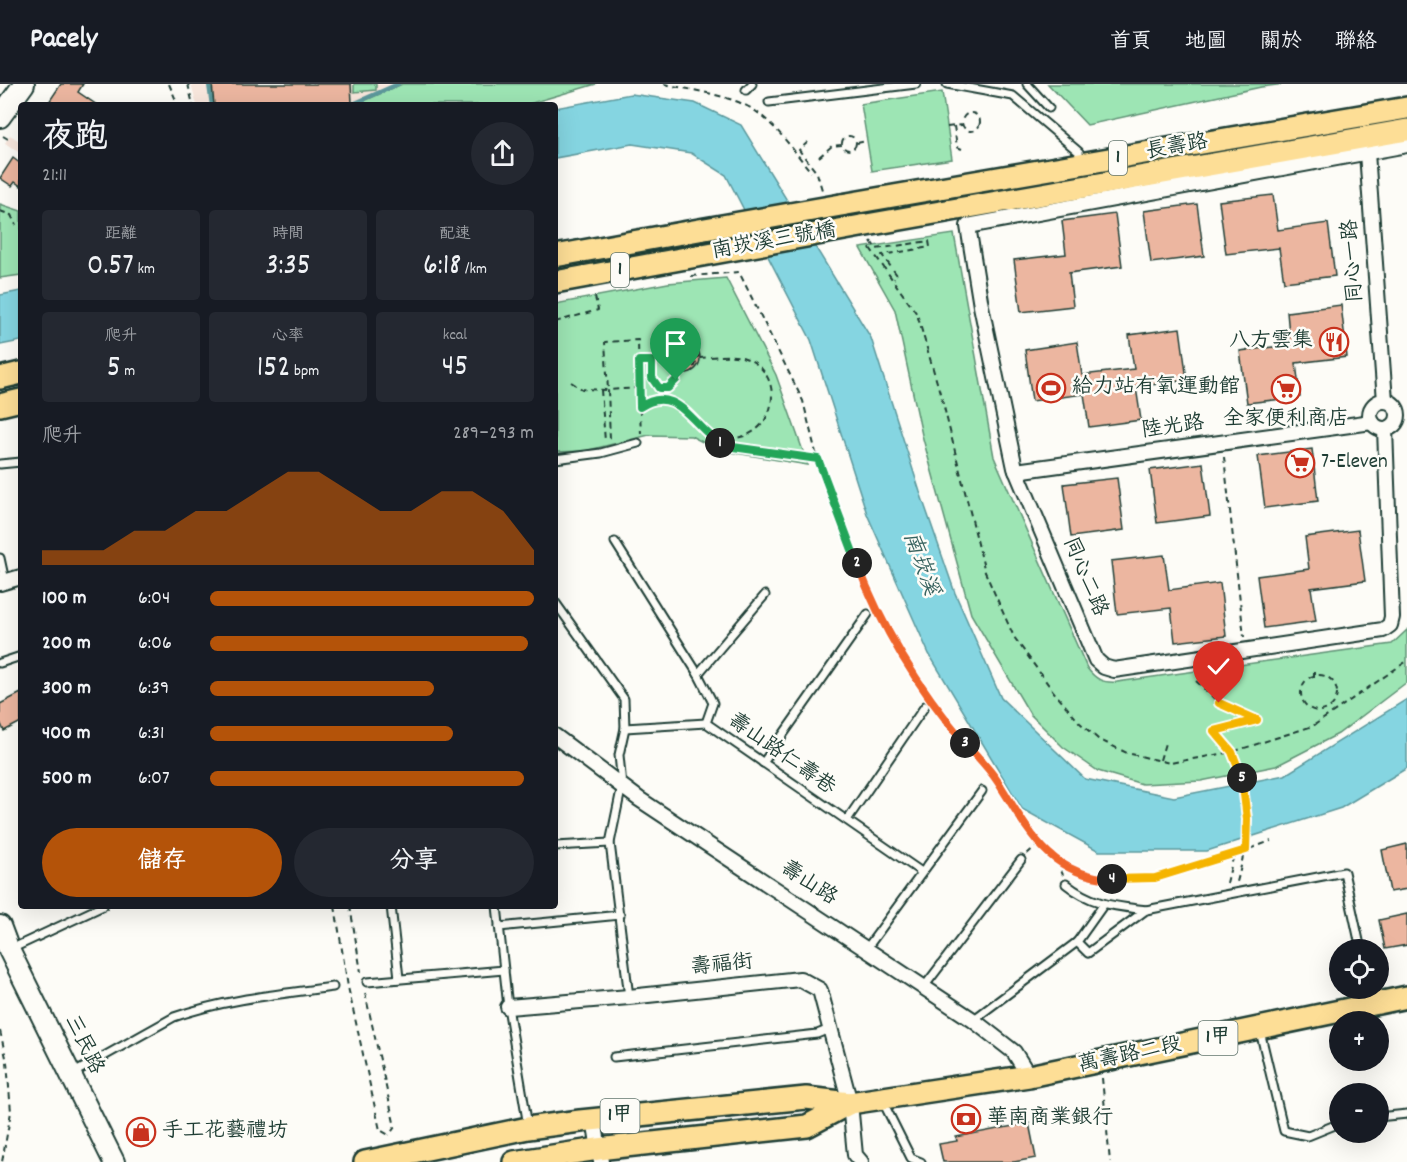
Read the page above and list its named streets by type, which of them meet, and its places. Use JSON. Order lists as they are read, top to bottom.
{
  "streets": {
    "main road": [
      "長壽路",
      "1",
      "南崁溪三號橋",
      "1甲",
      "萬壽路二段"
    ],
    "street": [
      "同心一路",
      "陸光路",
      "同心二路",
      "壽山路",
      "壽福街",
      "三民路"
    ],
    "lane": ["壽山路仁壽巷"]
  },
  "crossings": [
    ["長壽路", "南崁溪三號橋"],
    ["長壽路", "同心一路"],
    ["長壽路", "同心二路"],
    ["1", "南崁溪三號橋"],
    ["同心一路", "陸光路"],
    ["同心一路", "同心二路"],
    ["陸光路", "同心二路"],
    ["壽山路", "萬壽路二段"],
    ["壽福街", "萬壽路二段"]
  ],
  "water": ["南崁溪"],
  "places": {
    "restaurant": ["八方雲集"],
    "sports": ["給力站有氧運動館"],
    "supermarket": ["全家便利商店", "7-Eleven"],
    "bank": ["華南商業銀行"],
    "shop": ["手工花藝禮坊"]
  },
  "page": {
    "header": "Pacely",
    "nav": [
      "首頁",
      "地圖",
      "關於",
      "聯絡"
    ],
    "heading": ["夜跑", "21:11"],
    "stats": [
      ["距離", "0.57 km"],
      ["時間", "3:35"],
      ["配速", "6:18 /km"],
      ["爬升", "5 m"],
      ["心率", "152 bpm"],
      ["kcal", "45"]
    ],
    "chart": ["爬升", "289–293 m"],
    "pins": [
      "1",
      "2",
      "3",
      "5",
      "4"
    ],
    "list": [
      {
        "name": "100 m",
        "note": "6:04"
      },
      {
        "name": "200 m",
        "note": "6:06"
      },
      {
        "name": "300 m",
        "note": "6:39"
      },
      {
        "name": "400 m",
        "note": "6:31"
      },
      {
        "name": "500 m",
        "note": "6:07"
      }
    ],
    "buttons": ["儲存", "分享"],
    "map_buttons": ["+", "−"]
  }
}
